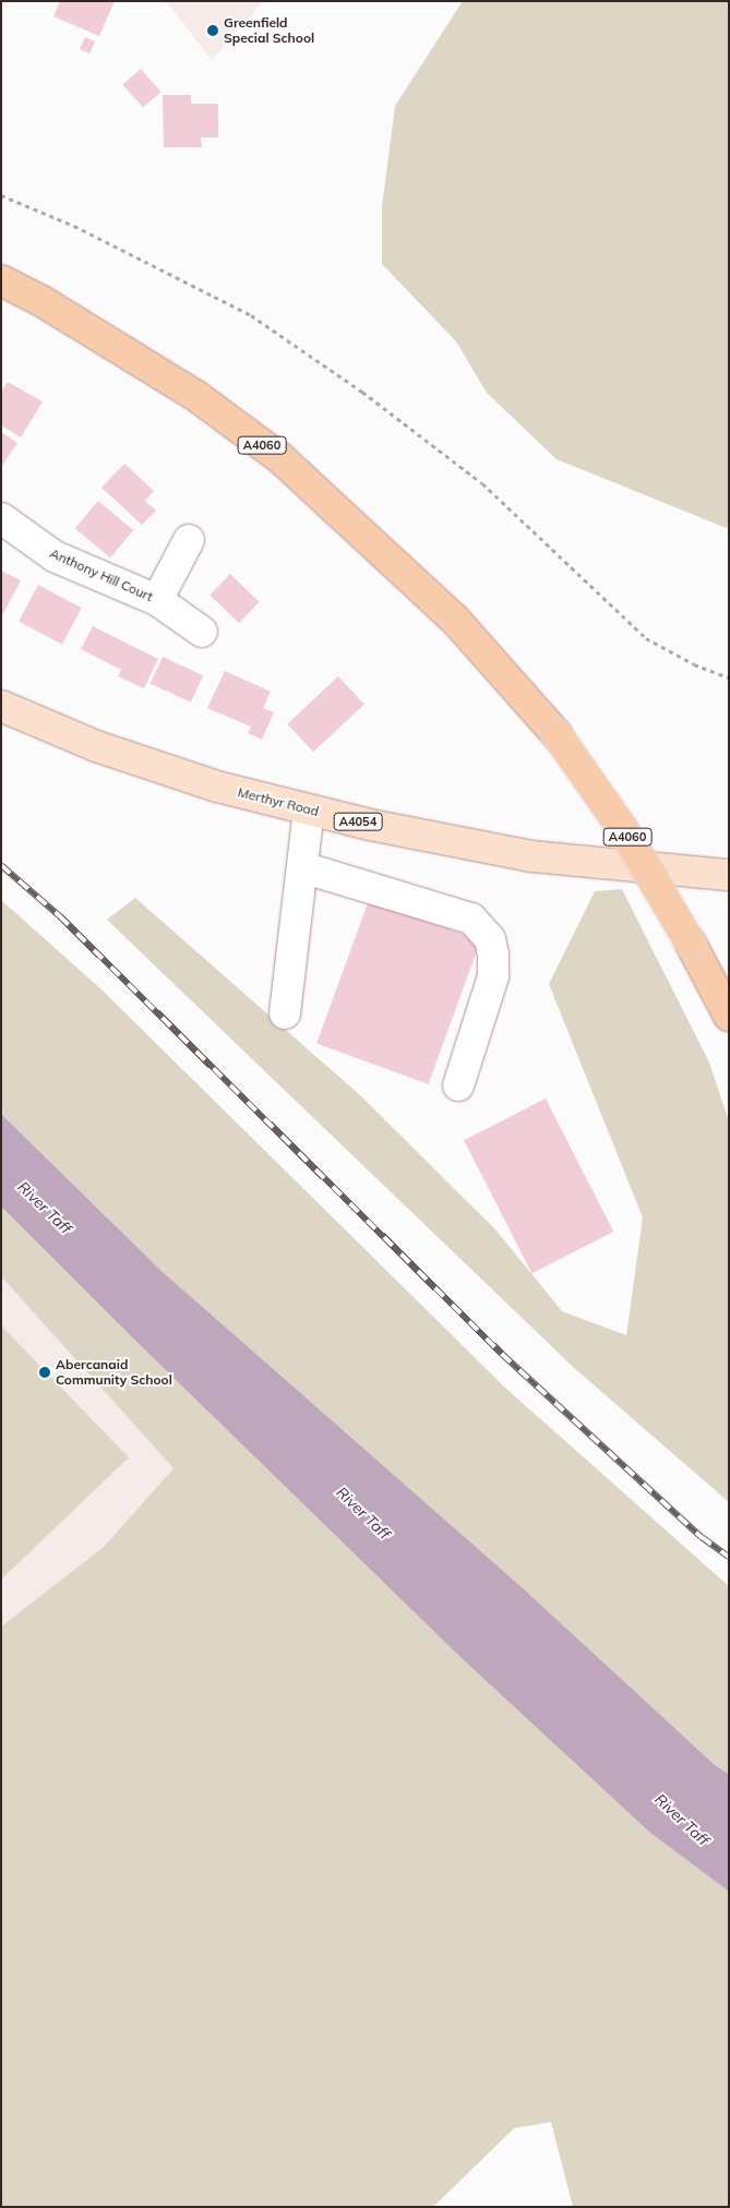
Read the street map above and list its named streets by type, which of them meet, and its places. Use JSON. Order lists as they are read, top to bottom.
{
  "streets": {
    "highway": ["A4060"],
    "main road": ["Merthyr Road", "A4054"],
    "street": ["Anthony Hill Court"]
  },
  "water": ["River Taff"],
  "places": ["Greenfield Special School", "Abercanaid Community School"]
}
